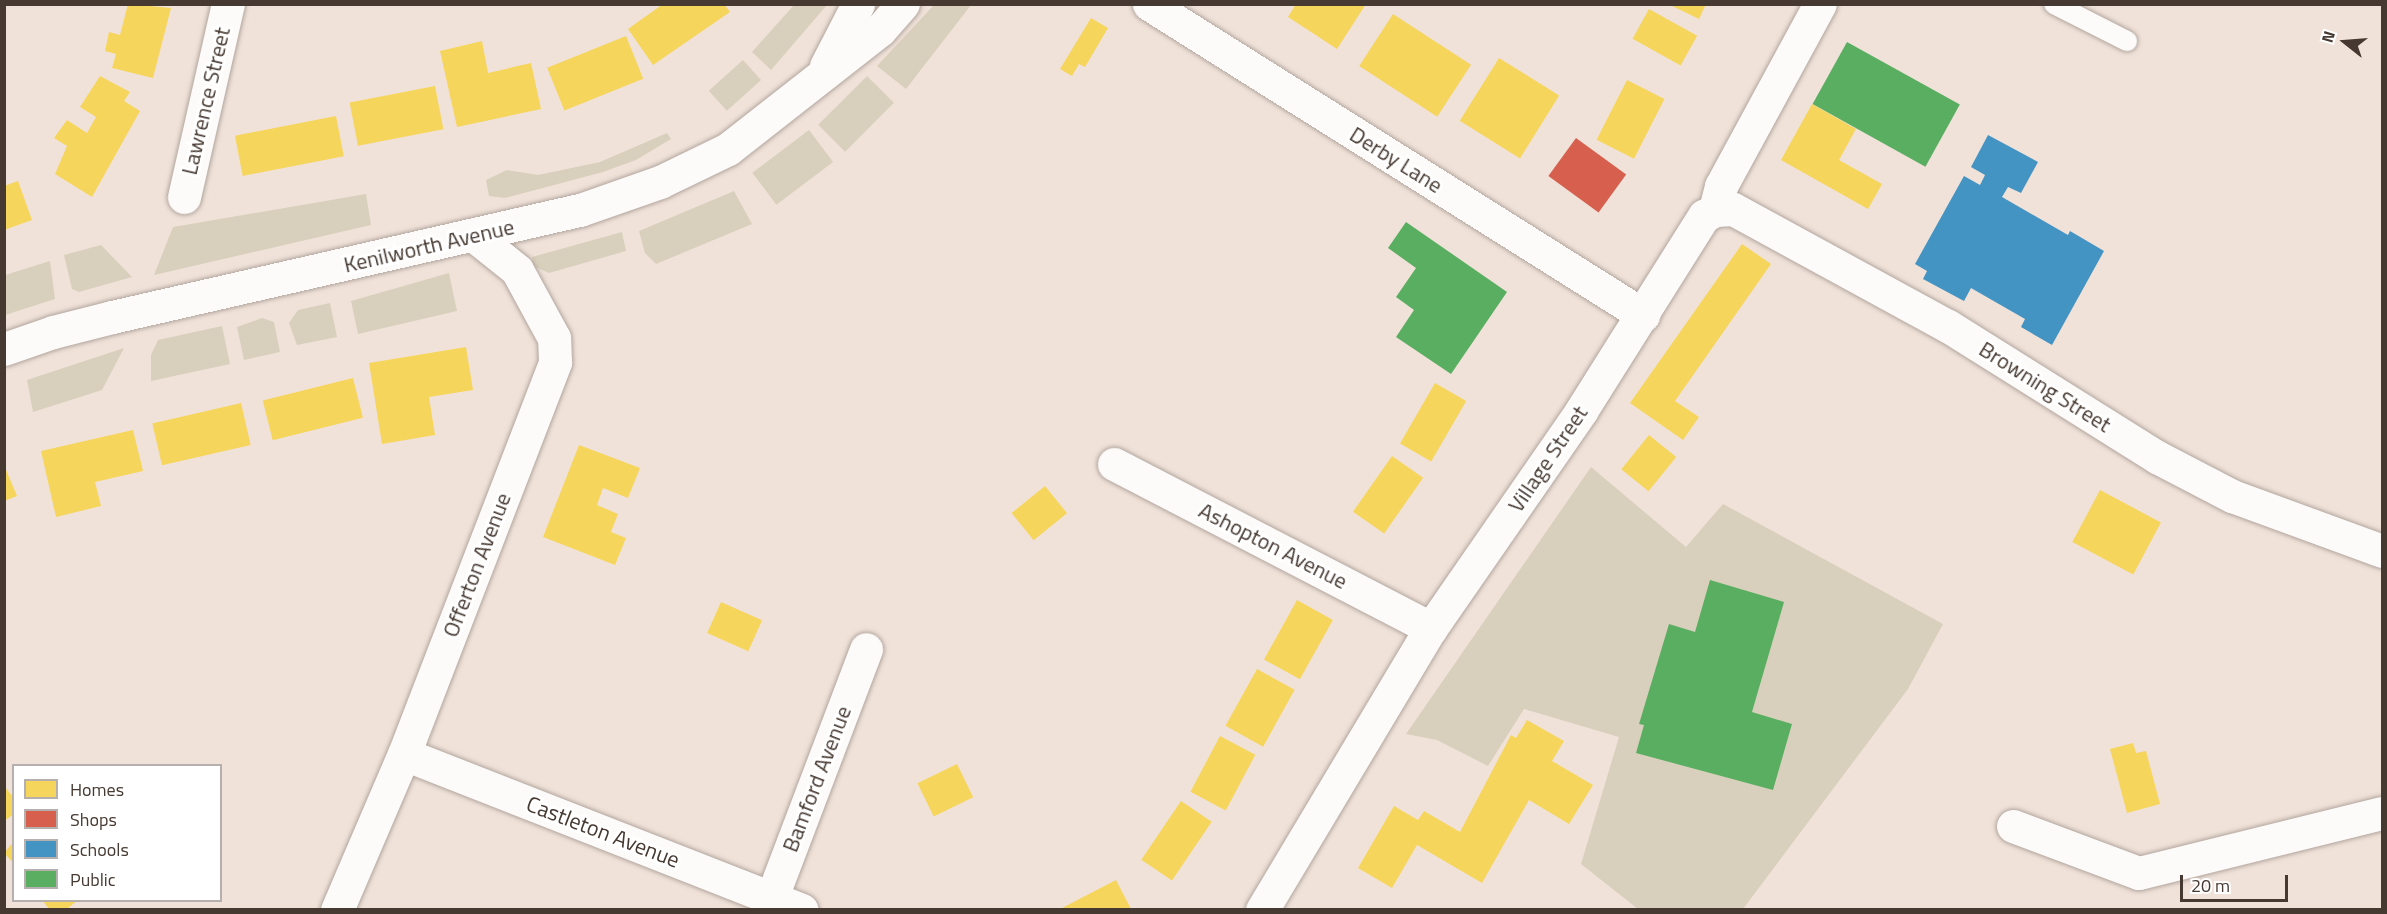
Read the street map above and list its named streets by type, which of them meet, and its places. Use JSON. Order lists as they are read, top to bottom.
{
  "streets": {
    "main road": [
      "Lawrence Street",
      "Derby Lane",
      "Kenilworth Avenue",
      "Browning Street",
      "Village Street",
      "Ashopton Avenue",
      "Offerton Avenue",
      "Bamford Avenue",
      "Castleton Avenue"
    ]
  },
  "crossings": [
    ["Derby Lane", "Village Street"],
    ["Kenilworth Avenue", "Offerton Avenue"],
    ["Browning Street", "Village Street"],
    ["Village Street", "Ashopton Avenue"],
    ["Offerton Avenue", "Castleton Avenue"],
    ["Bamford Avenue", "Castleton Avenue"]
  ],
  "legend": [
    "Homes",
    "Shops",
    "Schools",
    "Public"
  ],
  "scale_bar": "20 m",
  "north": "left"
}
